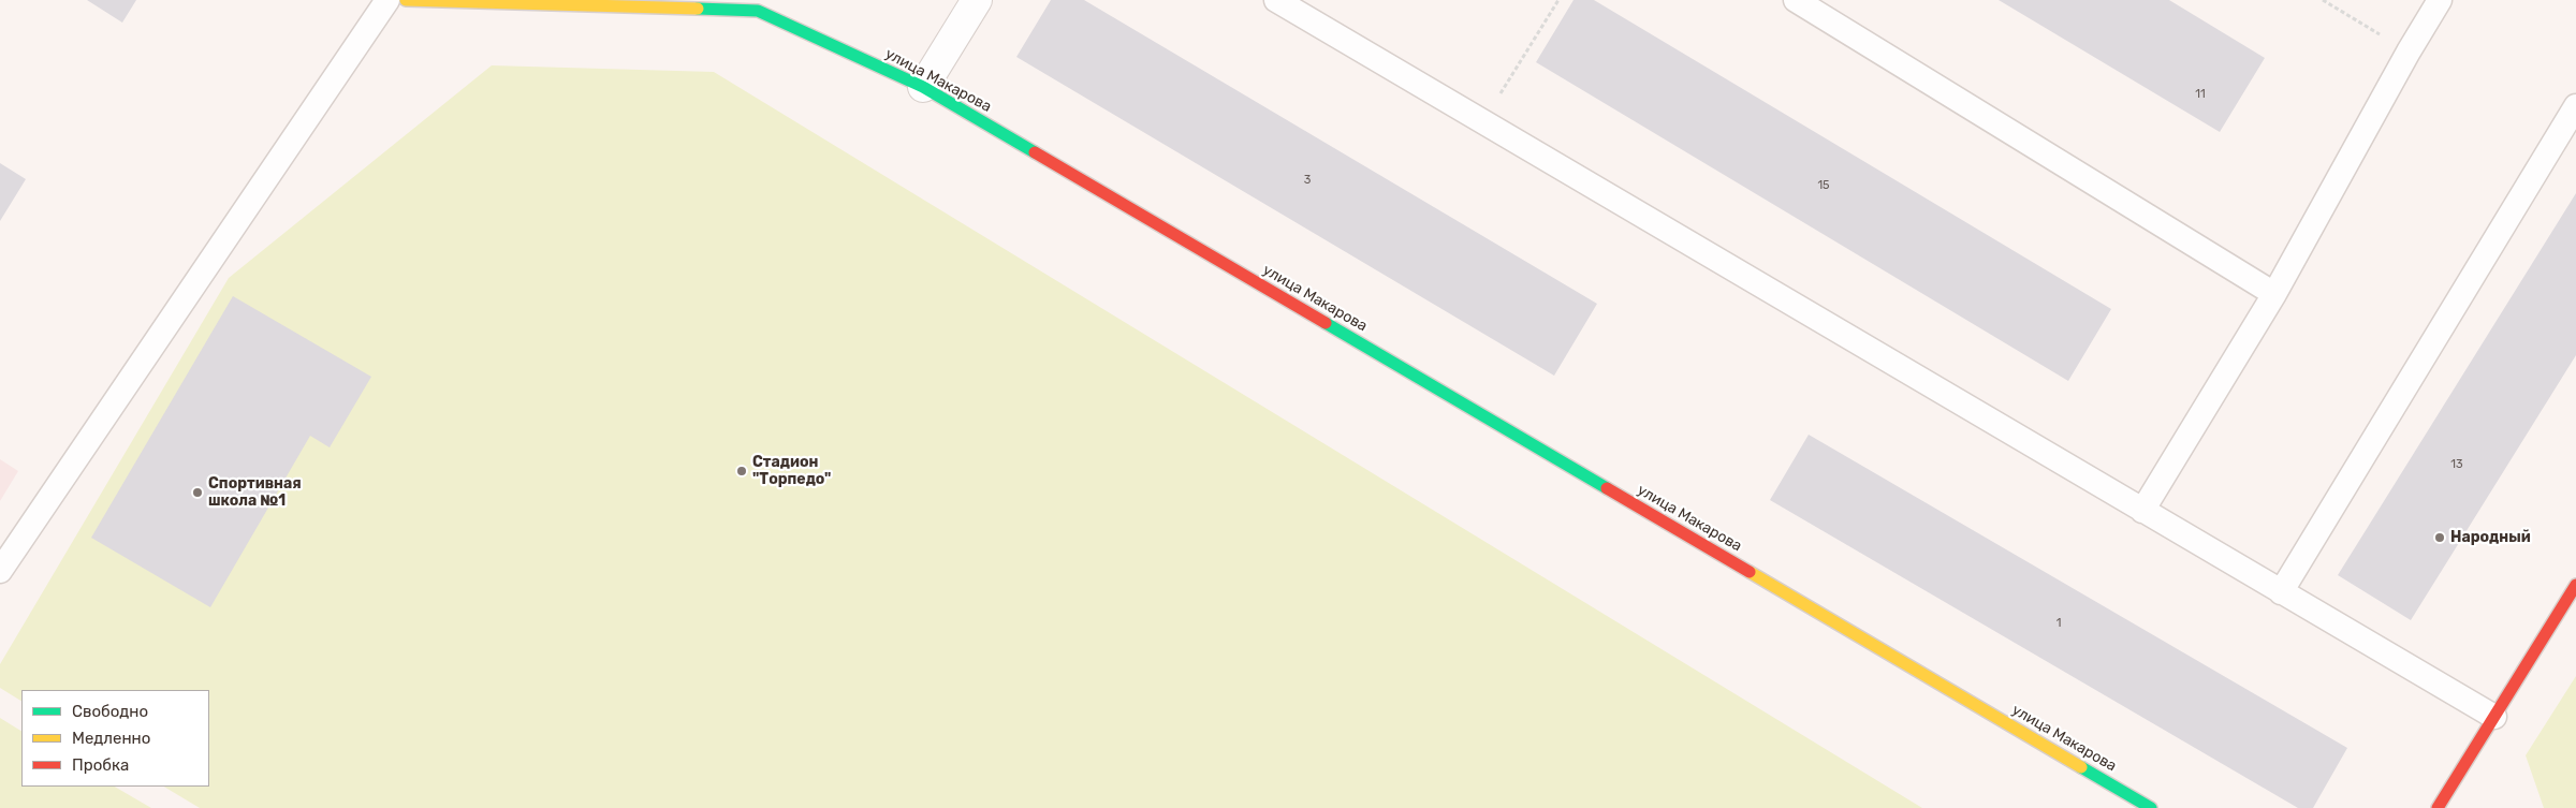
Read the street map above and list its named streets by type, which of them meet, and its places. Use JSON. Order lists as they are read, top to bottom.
{
  "streets": {
    "street": ["улица Макарова"]
  },
  "places": ["Стадион \"Торпедо\"", "Спортивная школа №1", "Народный"],
  "house_numbers": [
    "11",
    "3",
    "15",
    "13",
    "1"
  ],
  "legend": ["Свободно", "Медленно", "Пробка"]
}
